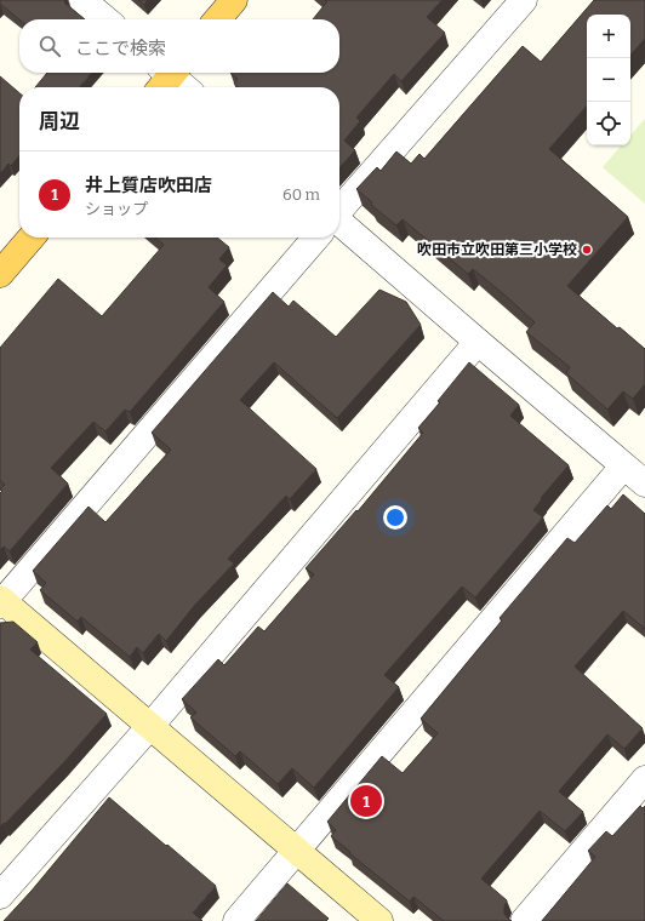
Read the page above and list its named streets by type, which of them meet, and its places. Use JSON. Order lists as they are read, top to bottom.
{
  "places": ["吹田市立吹田第三小学校"],
  "page": {
    "map_buttons": ["+", "−"],
    "search": "ここで検索",
    "heading": "周辺",
    "list": [
      {
        "mark": "1",
        "name": "井上質店吹田店",
        "note": "ショップ",
        "value": "60 m"
      }
    ],
    "pins": "1"
  }
}
